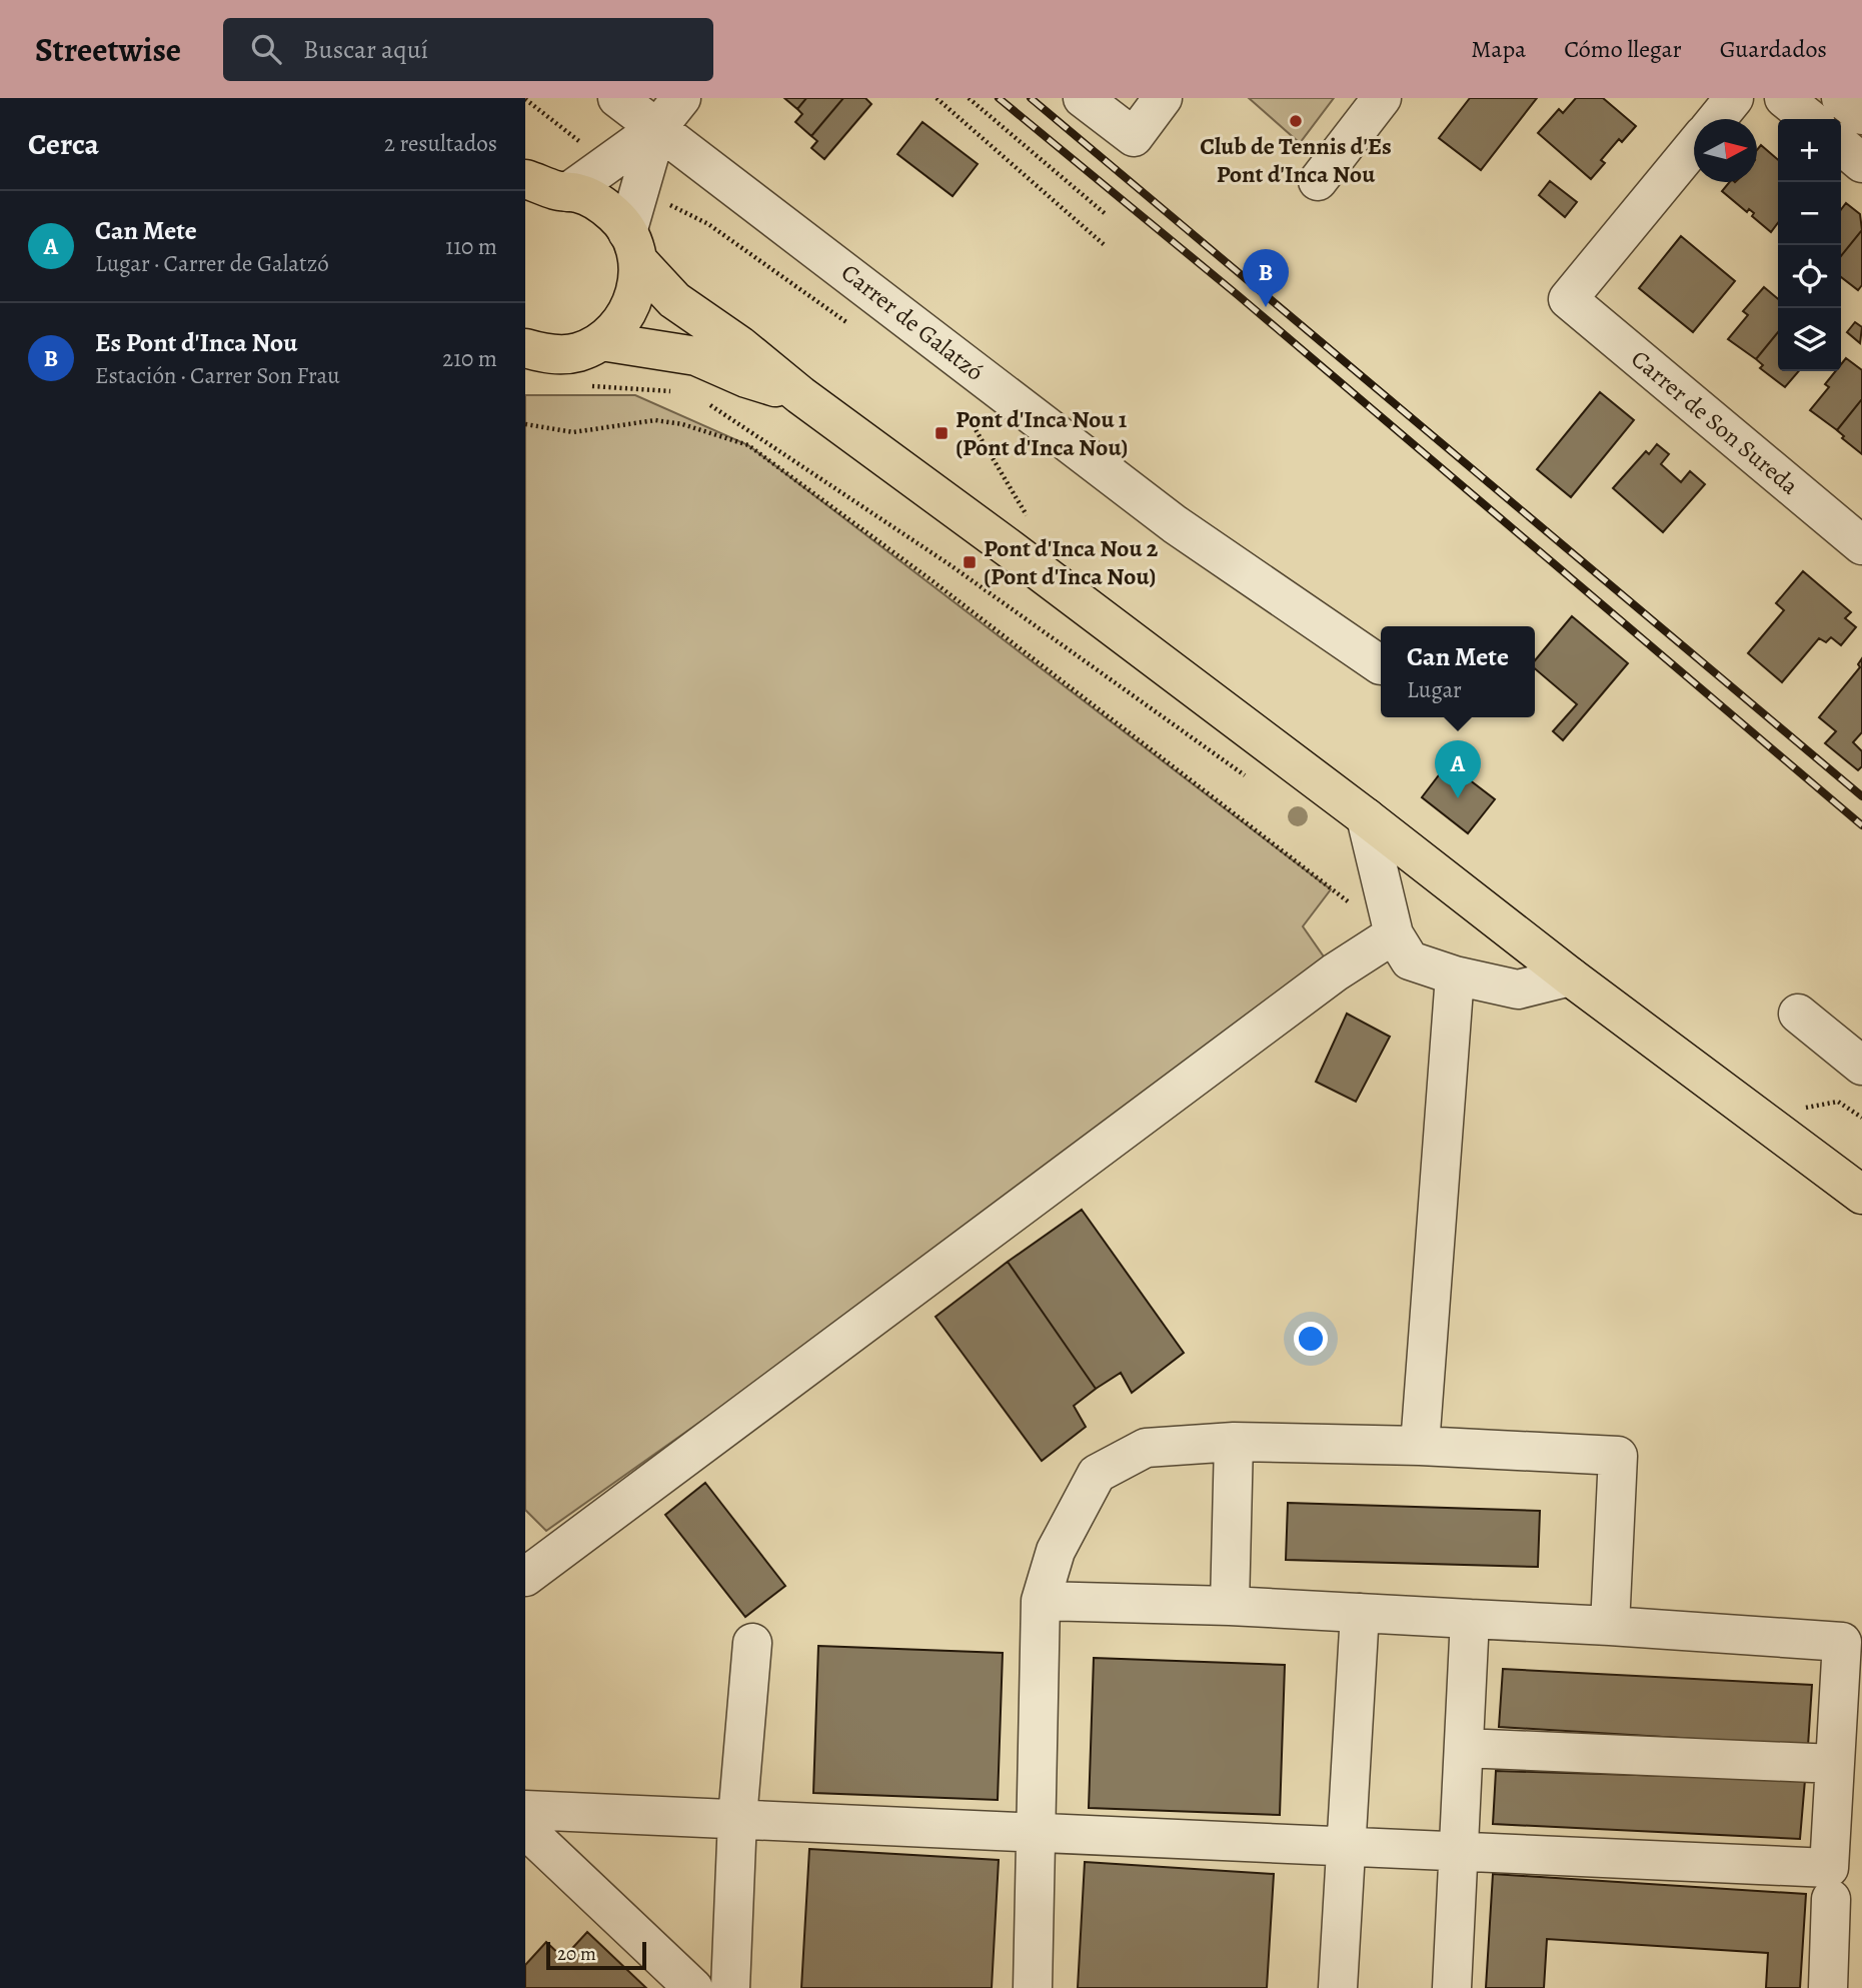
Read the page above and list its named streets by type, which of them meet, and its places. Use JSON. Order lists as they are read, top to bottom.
{
  "streets": {
    "street": ["Carrer de Galatzó", "Carrer de Son Sureda"]
  },
  "places": {
    "other": ["Club de Tennis d'Es Pont d'Inca Nou"],
    "transit": ["Pont d'Inca Nou 1 (Pont d'Inca Nou)", "Pont d'Inca Nou 2 (Pont d'Inca Nou)"]
  },
  "scale_bar": "20 m",
  "north": "right",
  "page": {
    "header": "Streetwise",
    "search": "Buscar aquí",
    "nav": ["Mapa", "Cómo llegar", "Guardados"],
    "heading": ["Cerca", "2 resultados"],
    "map_buttons": ["+", "−"],
    "list": [
      {
        "mark": "A",
        "name": "Can Mete",
        "note": "Lugar · Carrer de Galatzó",
        "value": "110 m"
      },
      {
        "mark": "B",
        "name": "Es Pont d'Inca Nou",
        "note": "Estación · Carrer Son Frau",
        "value": "210 m"
      }
    ],
    "pins": ["B", "A"],
    "popup": ["Can Mete", "Lugar"],
    "scale": "20 m"
  }
}
